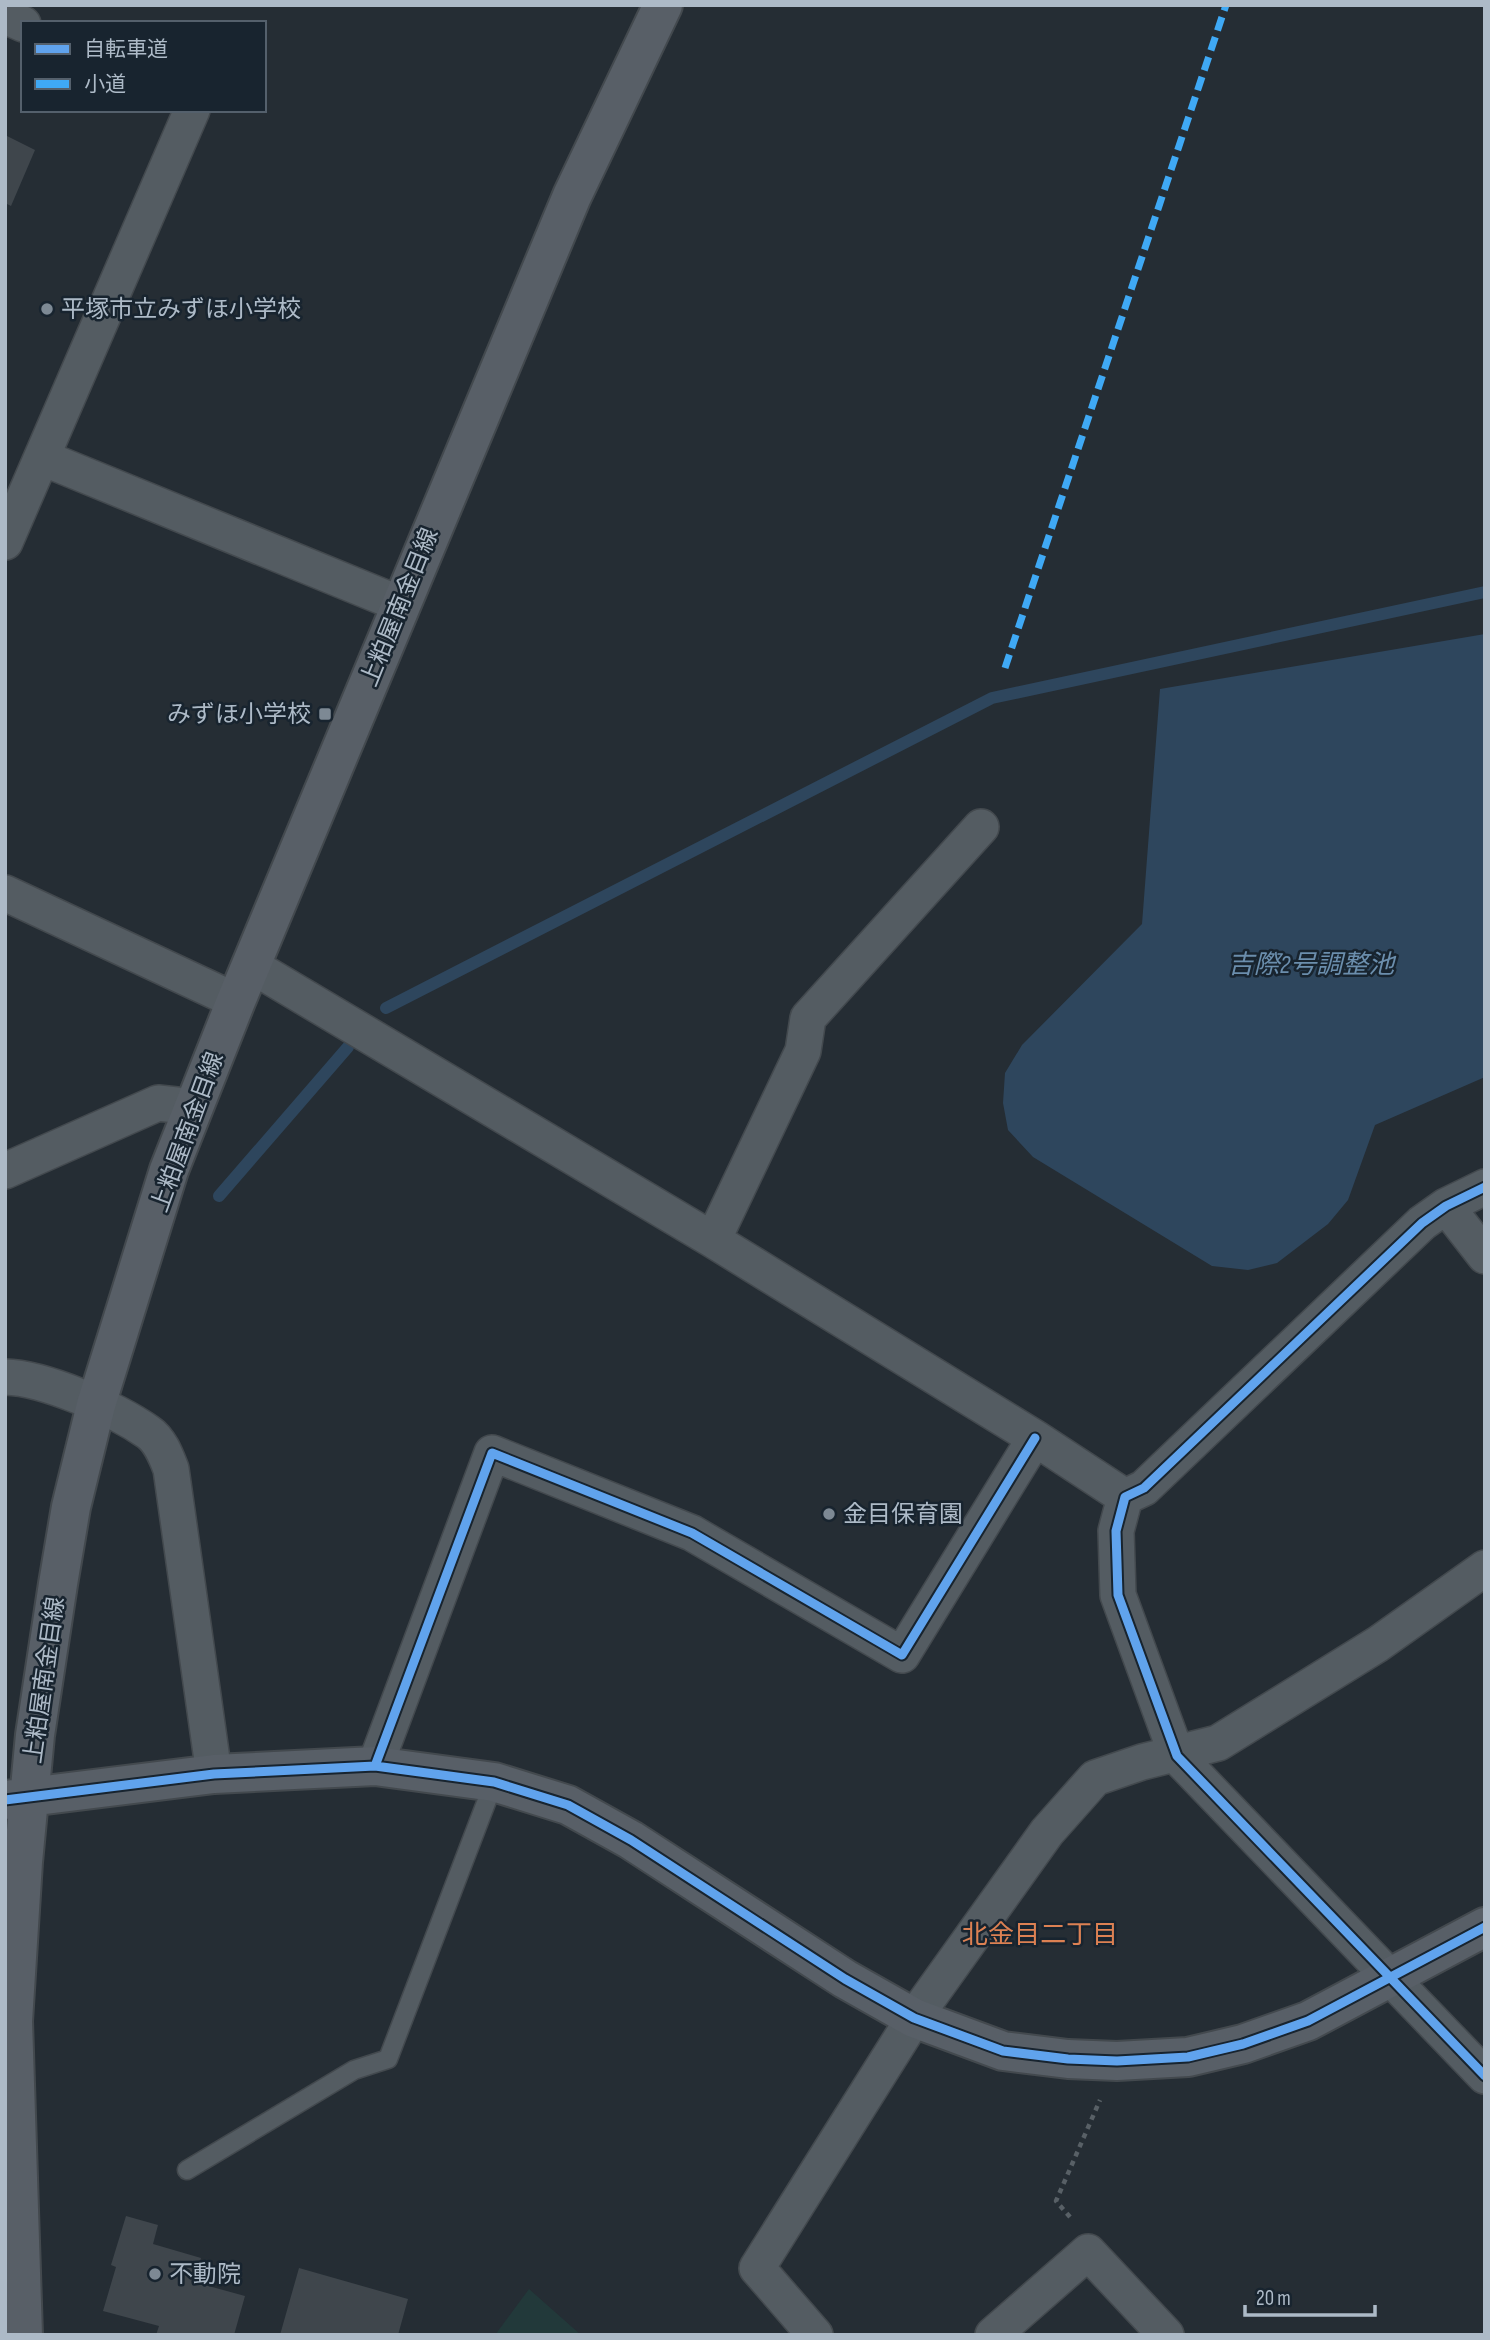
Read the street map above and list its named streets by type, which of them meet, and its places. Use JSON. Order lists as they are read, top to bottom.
{
  "streets": {
    "main road": ["上粕屋南金目線"]
  },
  "districts": ["北金目二丁目"],
  "water": ["吉際2号調整池"],
  "places": {
    "other": ["平塚市立みずほ小学校", "金目保育園", "不動院"],
    "transit": ["みずほ小学校"]
  },
  "legend": ["自転車道", "小道"],
  "scale_bar": "20 m"
}
